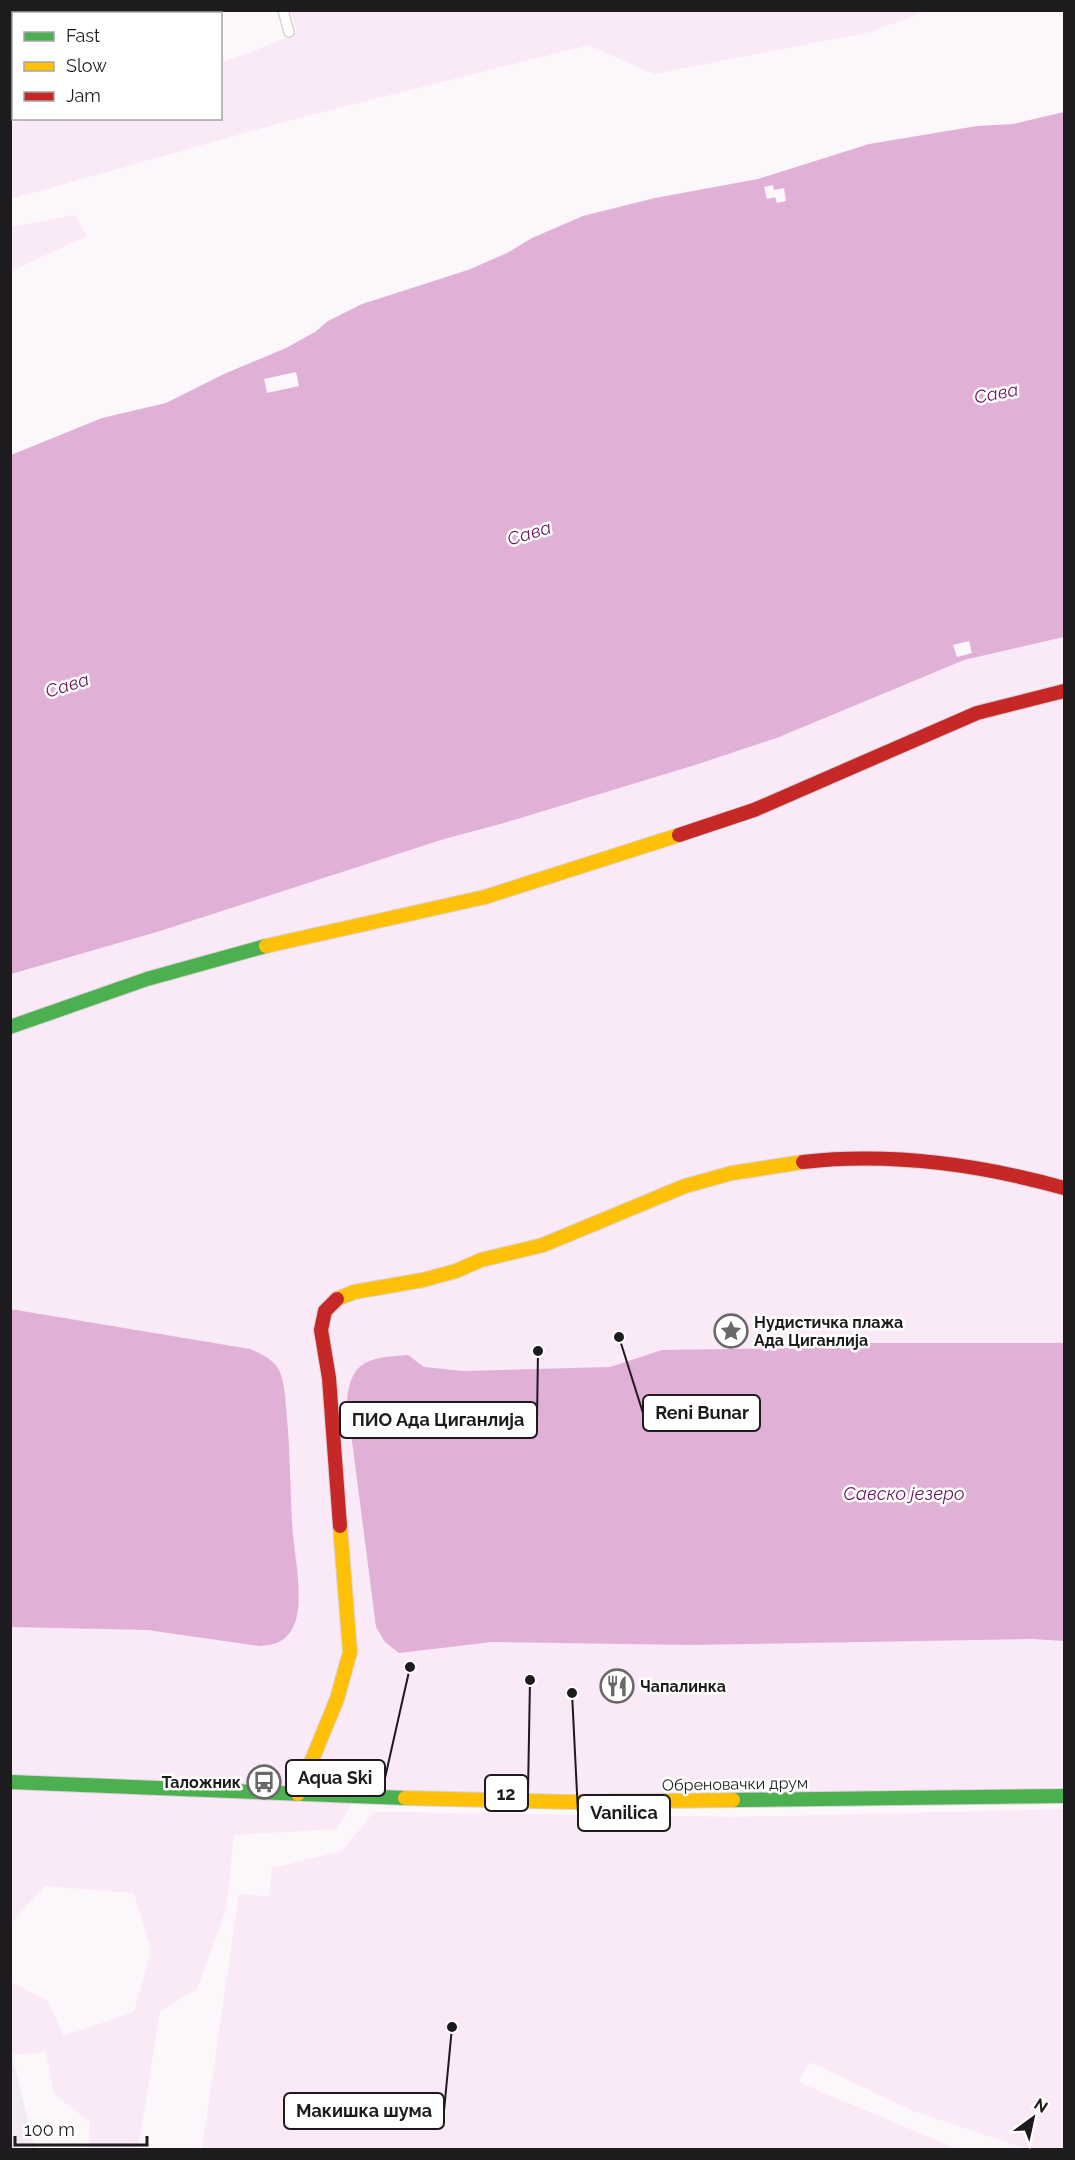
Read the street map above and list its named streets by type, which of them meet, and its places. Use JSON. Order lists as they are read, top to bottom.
{
  "streets": {
    "street": ["Обреновачки друм"]
  },
  "water": ["Сава", "Савско језеро"],
  "places": {
    "place": ["Нудистичка плажа Ада Циганлија"],
    "other": [
      "Reni Bunar",
      "ПИО Ада Циганлија",
      "Aqua Ski",
      "12",
      "Vanilica",
      "Макишка шума"
    ],
    "restaurant": ["Чапалинка"],
    "bus stop": ["Таложник"]
  },
  "legend": ["Fast", "Slow", "Jam"],
  "scale_bar": "100 m",
  "north": "top right"
}
